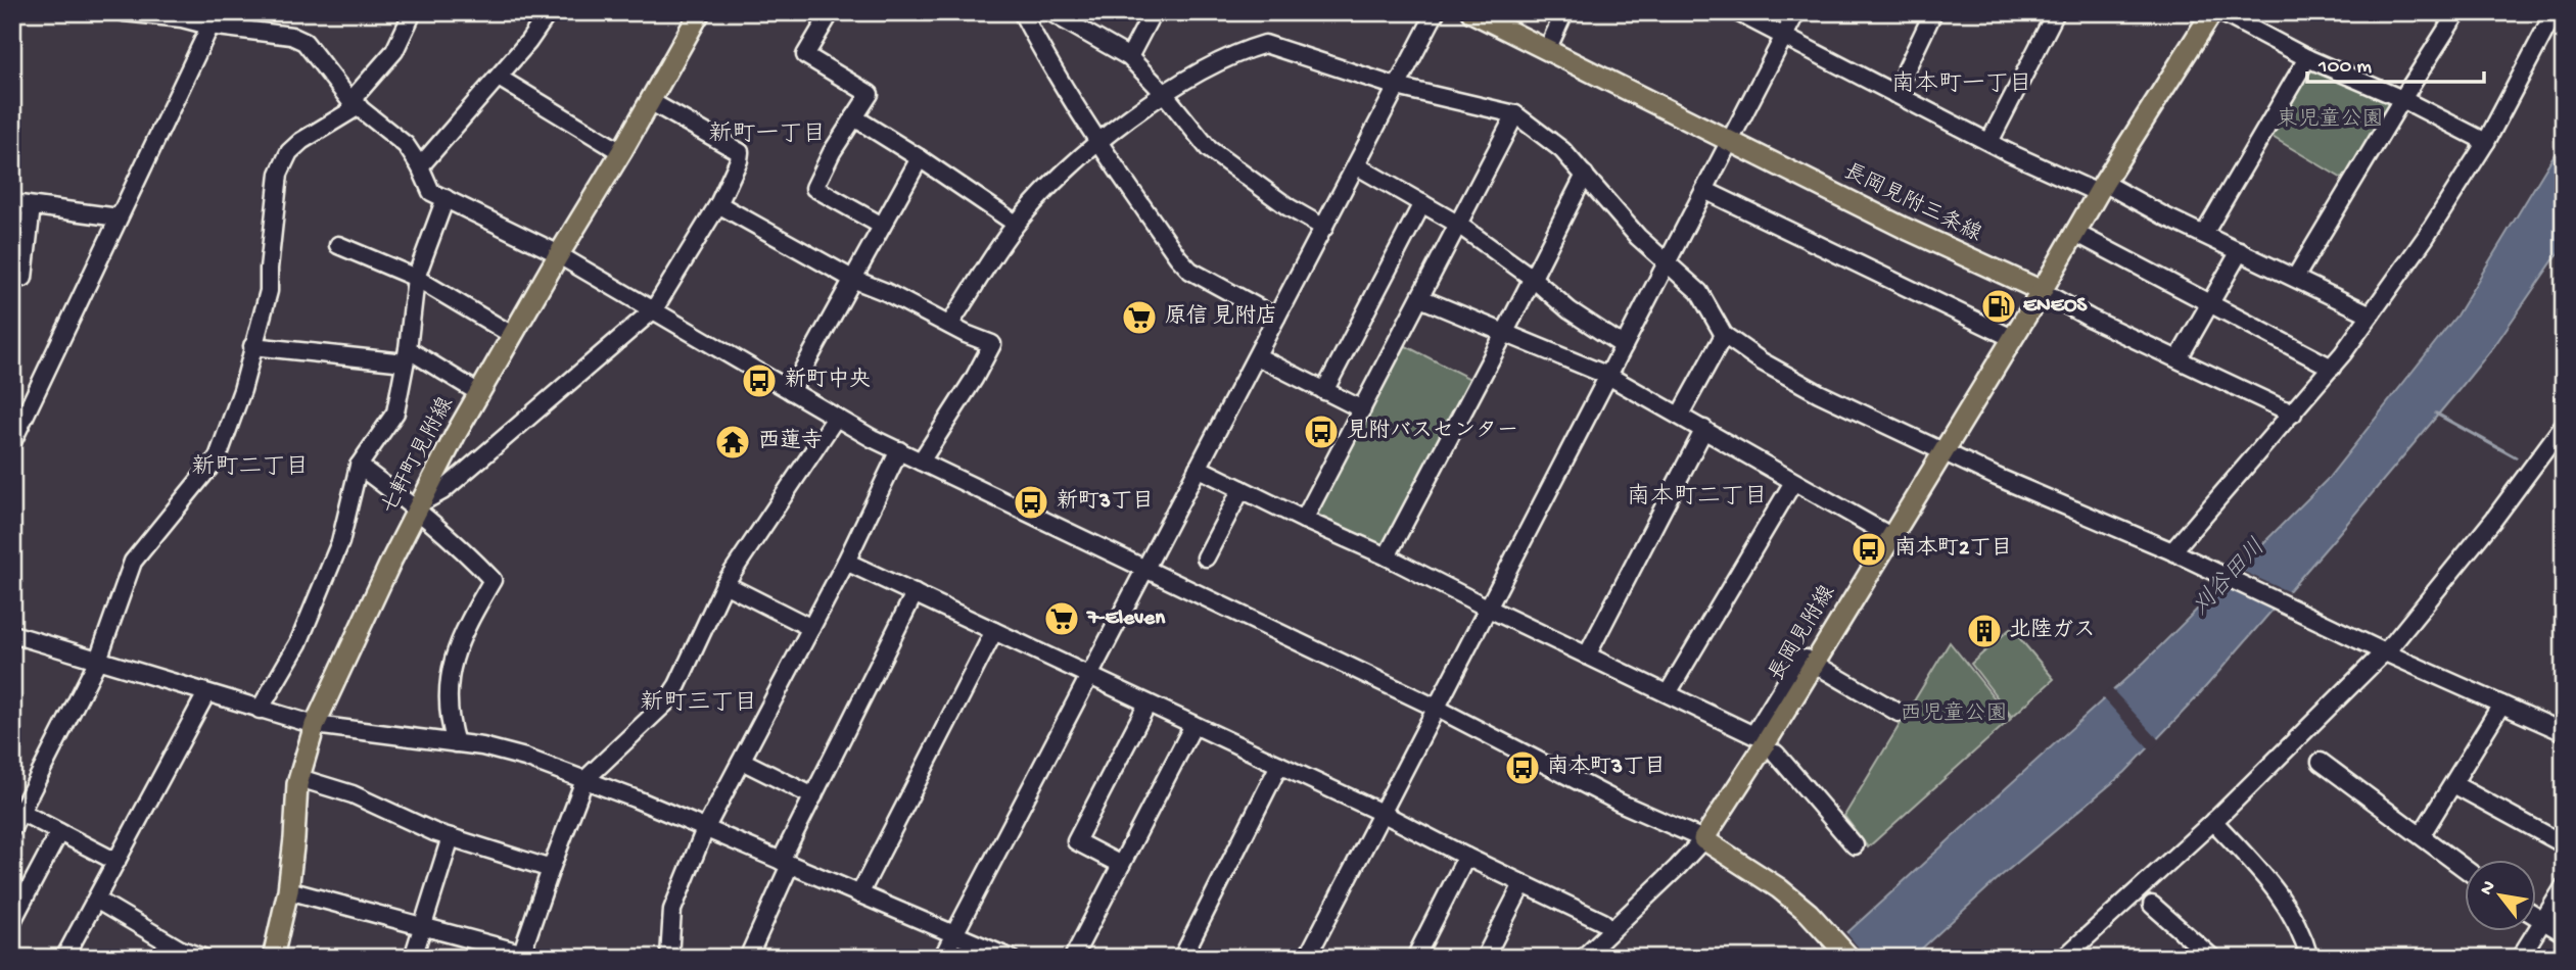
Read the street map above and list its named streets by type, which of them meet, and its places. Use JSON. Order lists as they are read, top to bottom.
{
  "streets": {
    "main road": ["長岡見附三条線", "七軒町見附線", "長岡見附線"]
  },
  "crossings": [
    ["長岡見附三条線", "長岡見附線"]
  ],
  "districts": [
    "南本町一丁目",
    "新町一丁目",
    "新町二丁目",
    "南本町二丁目",
    "新町三丁目"
  ],
  "water": ["刈谷田川"],
  "parks": ["東児童公園", "西児童公園"],
  "places": {
    "fuel station": ["ENEOS"],
    "supermarket": ["原信 見附店", "7-Eleven"],
    "bus stop": [
      "新町中央",
      "見附バスセンター",
      "新町3丁目",
      "南本町2丁目",
      "南本町3丁目"
    ],
    "temple": ["西蓮寺"],
    "building": ["北陸ガス"]
  },
  "scale_bar": "100 m",
  "north": "top left"
}
